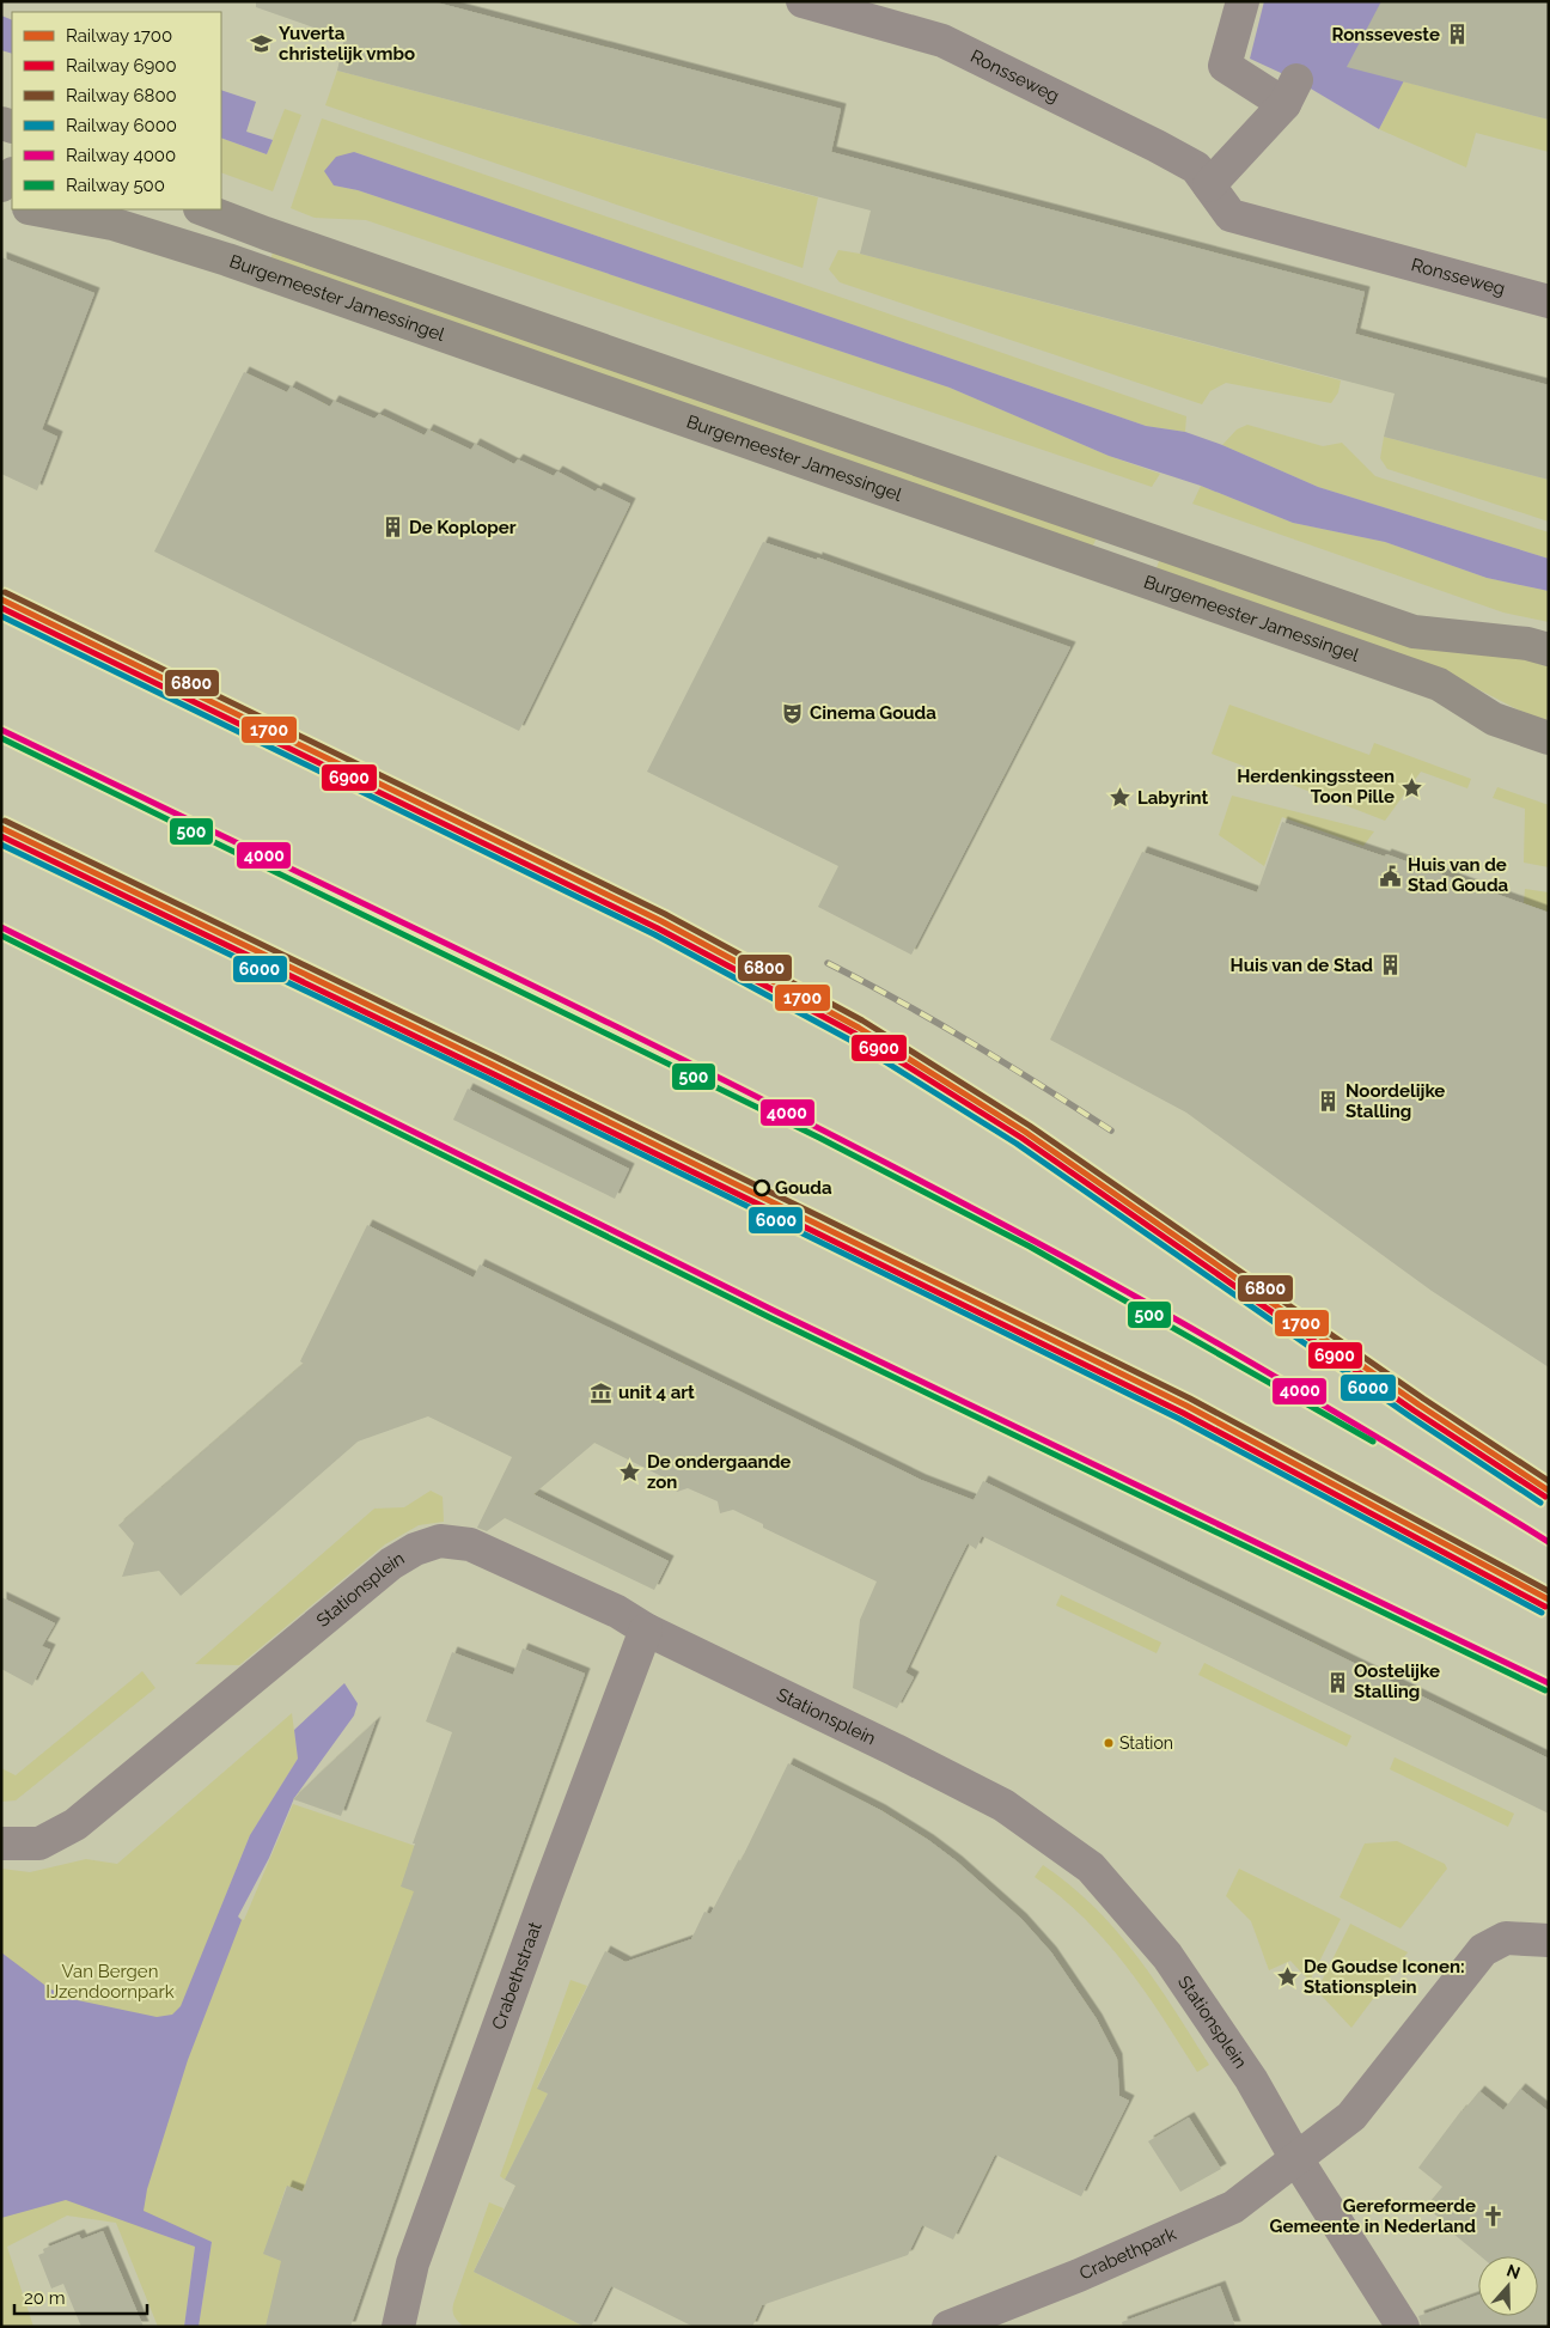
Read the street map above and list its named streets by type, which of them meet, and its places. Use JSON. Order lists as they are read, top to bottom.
{
  "streets": {
    "main road": ["Burgemeester Jamessingel"],
    "street": [
      "Ronsseweg",
      "Stationsplein",
      "Crabethstraat",
      "Crabethpark"
    ]
  },
  "crossings": [
    ["Stationsplein", "Crabethstraat"],
    ["Stationsplein", "Crabethpark"]
  ],
  "parks": ["Van Bergen IJzendoornpark"],
  "places": {
    "building": [
      "Ronsseveste",
      "De Koploper",
      "Huis van de Stad",
      "Noordelijke Stalling",
      "Oostelijke Stalling"
    ],
    "school or university": ["Yuverta christelijk vmbo"],
    "theatre": ["Cinema Gouda"],
    "place": [
      "Herdenkingssteen Toon Pille",
      "Labyrint",
      "De ondergaande zon",
      "De Goudse Iconen: Stationsplein"
    ],
    "public building": ["Huis van de Stad Gouda"],
    "other": ["Gouda", "Station"],
    "museum": ["unit 4 art"],
    "church": ["Gereformeerde Gemeente in Nederland"]
  },
  "lines": [
    "rail line 6800",
    "rail line 1700",
    "rail line 6900",
    "rail line 6000",
    "rail line 4000",
    "rail line 500"
  ],
  "legend": [
    "Railway 1700",
    "Railway 6900",
    "Railway 6800",
    "Railway 6000",
    "Railway 4000",
    "Railway 500"
  ],
  "scale_bar": "20 m",
  "north": "top"
}
